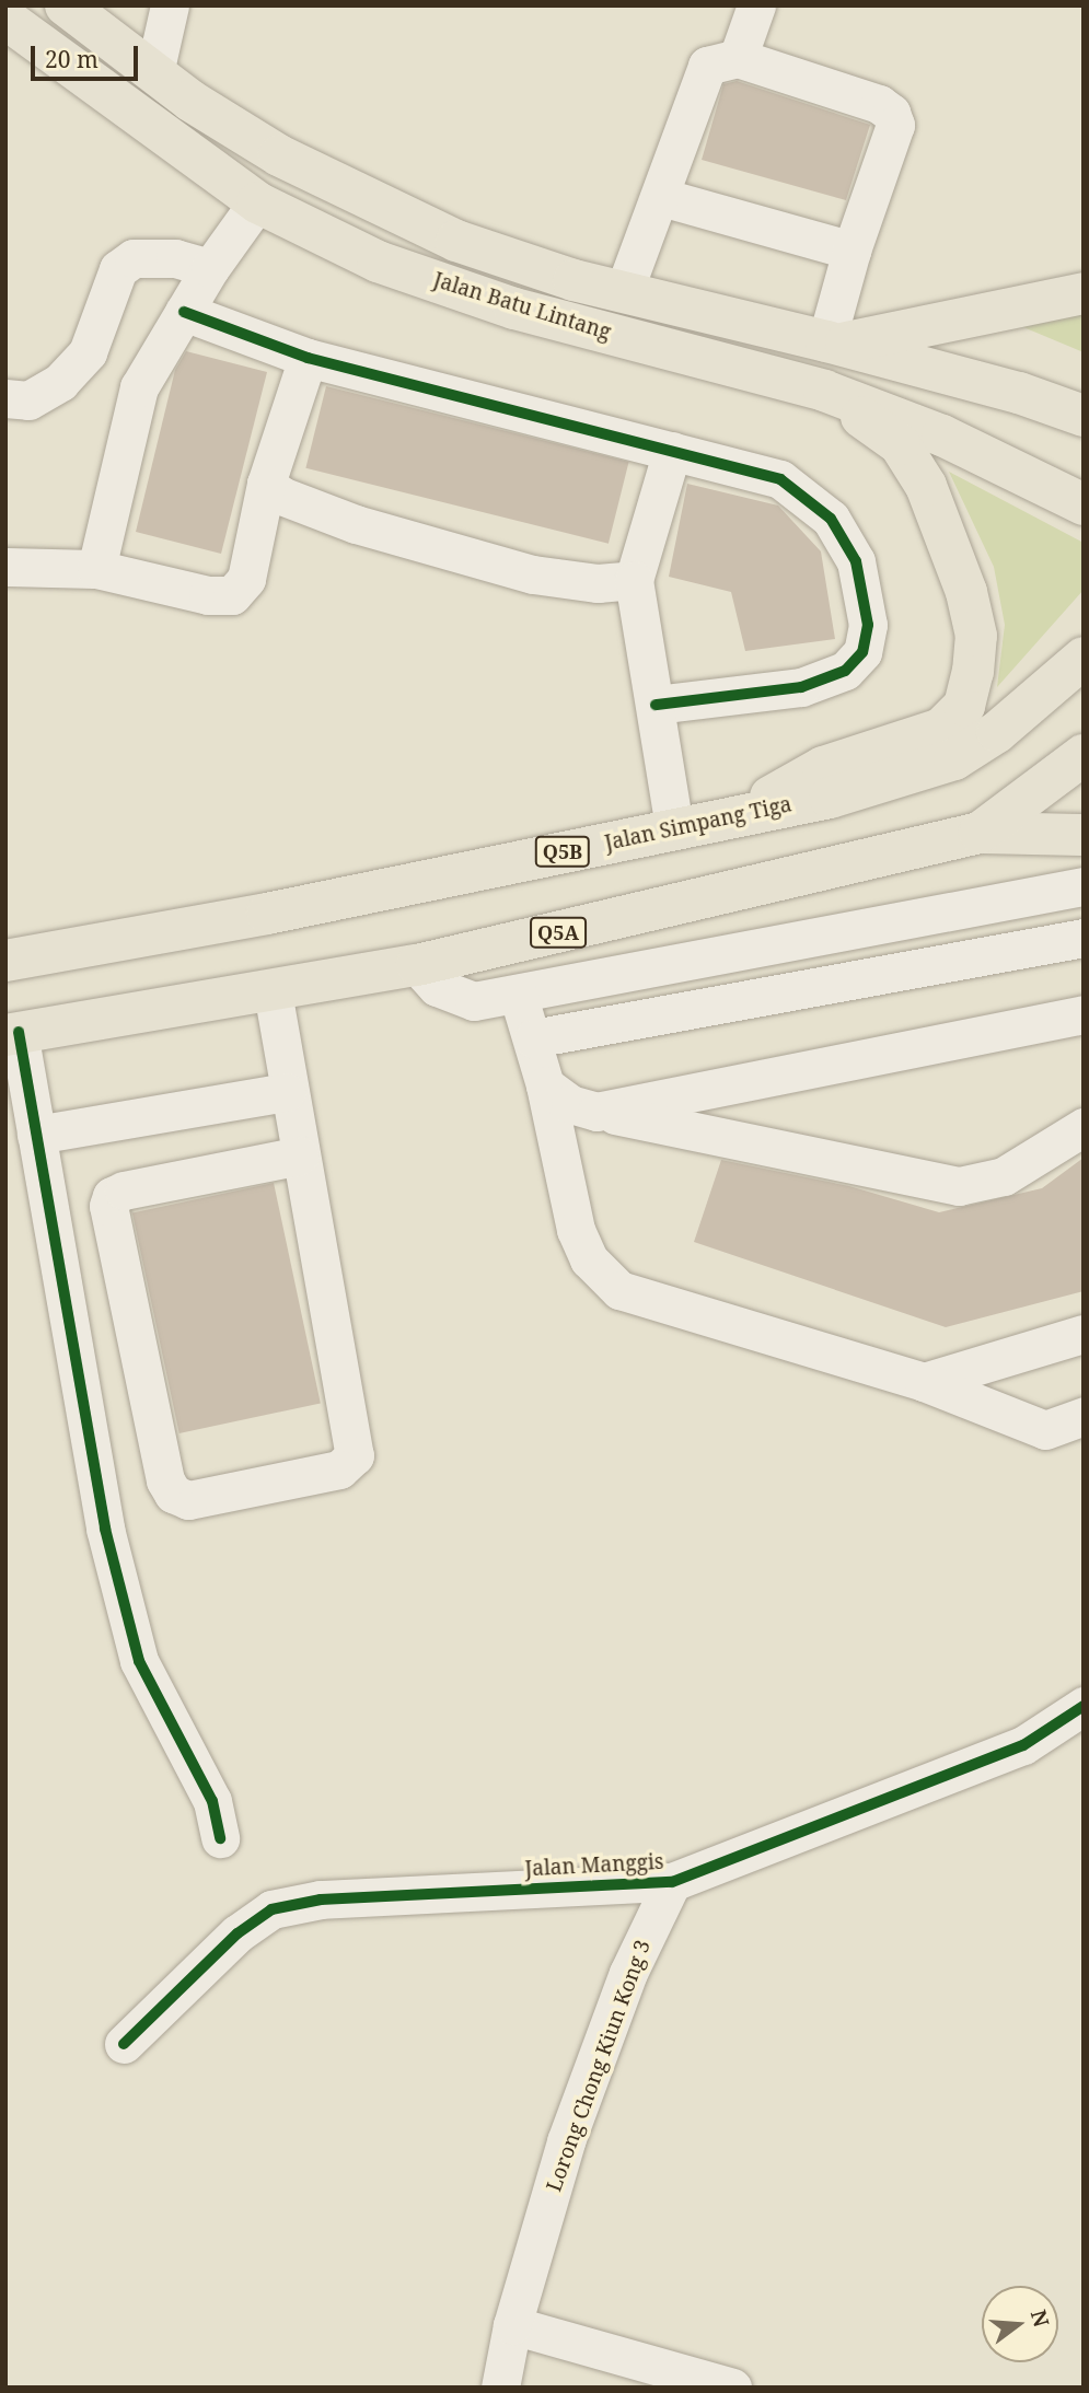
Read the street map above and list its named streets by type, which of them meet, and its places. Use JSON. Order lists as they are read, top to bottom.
{
  "streets": {
    "main road": [
      "Jalan Batu Lintang",
      "Jalan Simpang Tiga",
      "Q5B",
      "Q5A"
    ],
    "street": ["Jalan Manggis", "Lorong Chong Kiun Kong 3"]
  },
  "crossings": [
    ["Jalan Manggis", "Lorong Chong Kiun Kong 3"]
  ],
  "scale_bar": "20 m",
  "north": "right"
}
